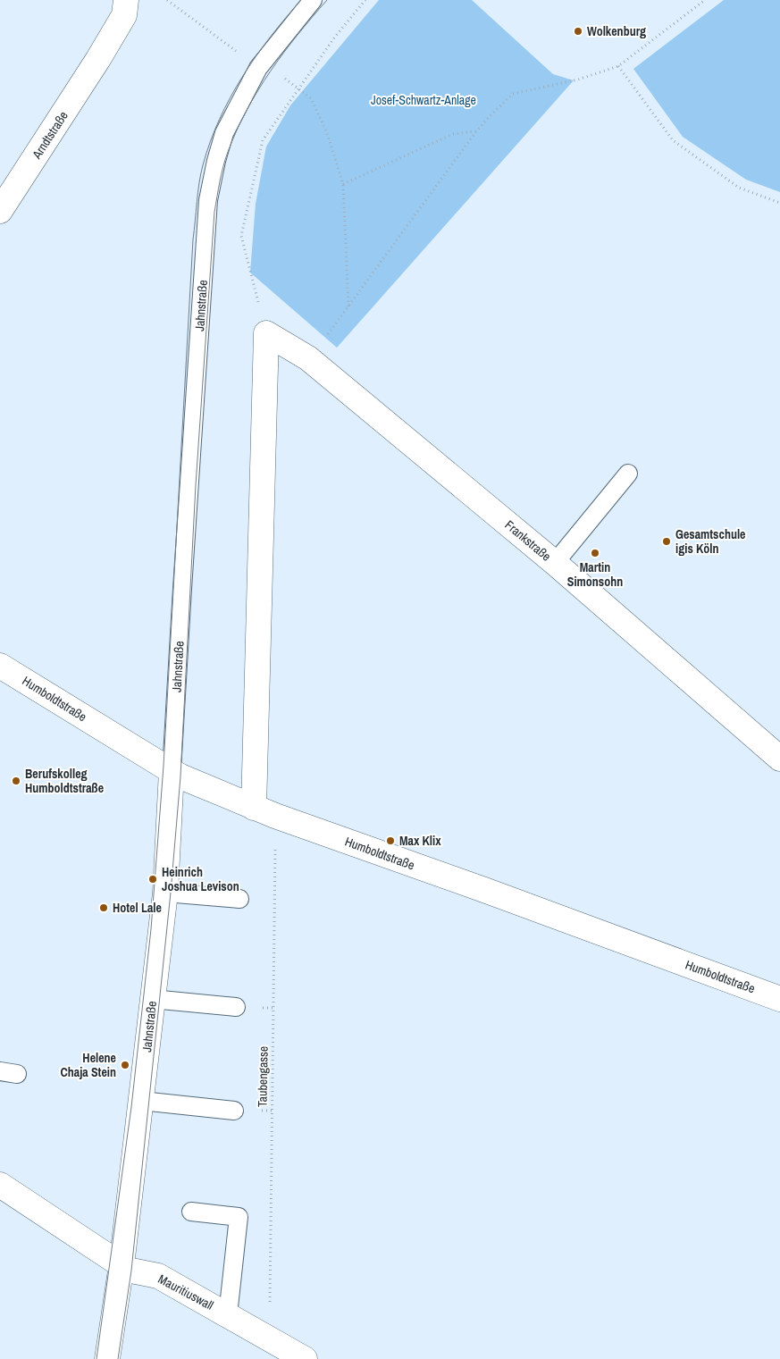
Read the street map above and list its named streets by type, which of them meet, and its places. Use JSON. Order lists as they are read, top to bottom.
{
  "streets": {
    "street": [
      "Arndtstraße",
      "Jahnstraße",
      "Frankstraße",
      "Humboldtstraße",
      "Mauritiuswall"
    ],
    "path": ["Taubengasse"]
  },
  "crossings": [
    ["Jahnstraße", "Humboldtstraße"],
    ["Jahnstraße", "Mauritiuswall"],
    ["Humboldtstraße", "Taubengasse"],
    ["Taubengasse", "Mauritiuswall"]
  ],
  "parks": ["Josef-Schwartz-Anlage"],
  "places": [
    "Wolkenburg",
    "Gesamtschule igis Köln",
    "Martin Simonsohn",
    "Berufskolleg Humboldtstraße",
    "Max Klix",
    "Heinrich Joshua Levison",
    "Hotel Lale",
    "Helene Chaja Stein"
  ]
}
